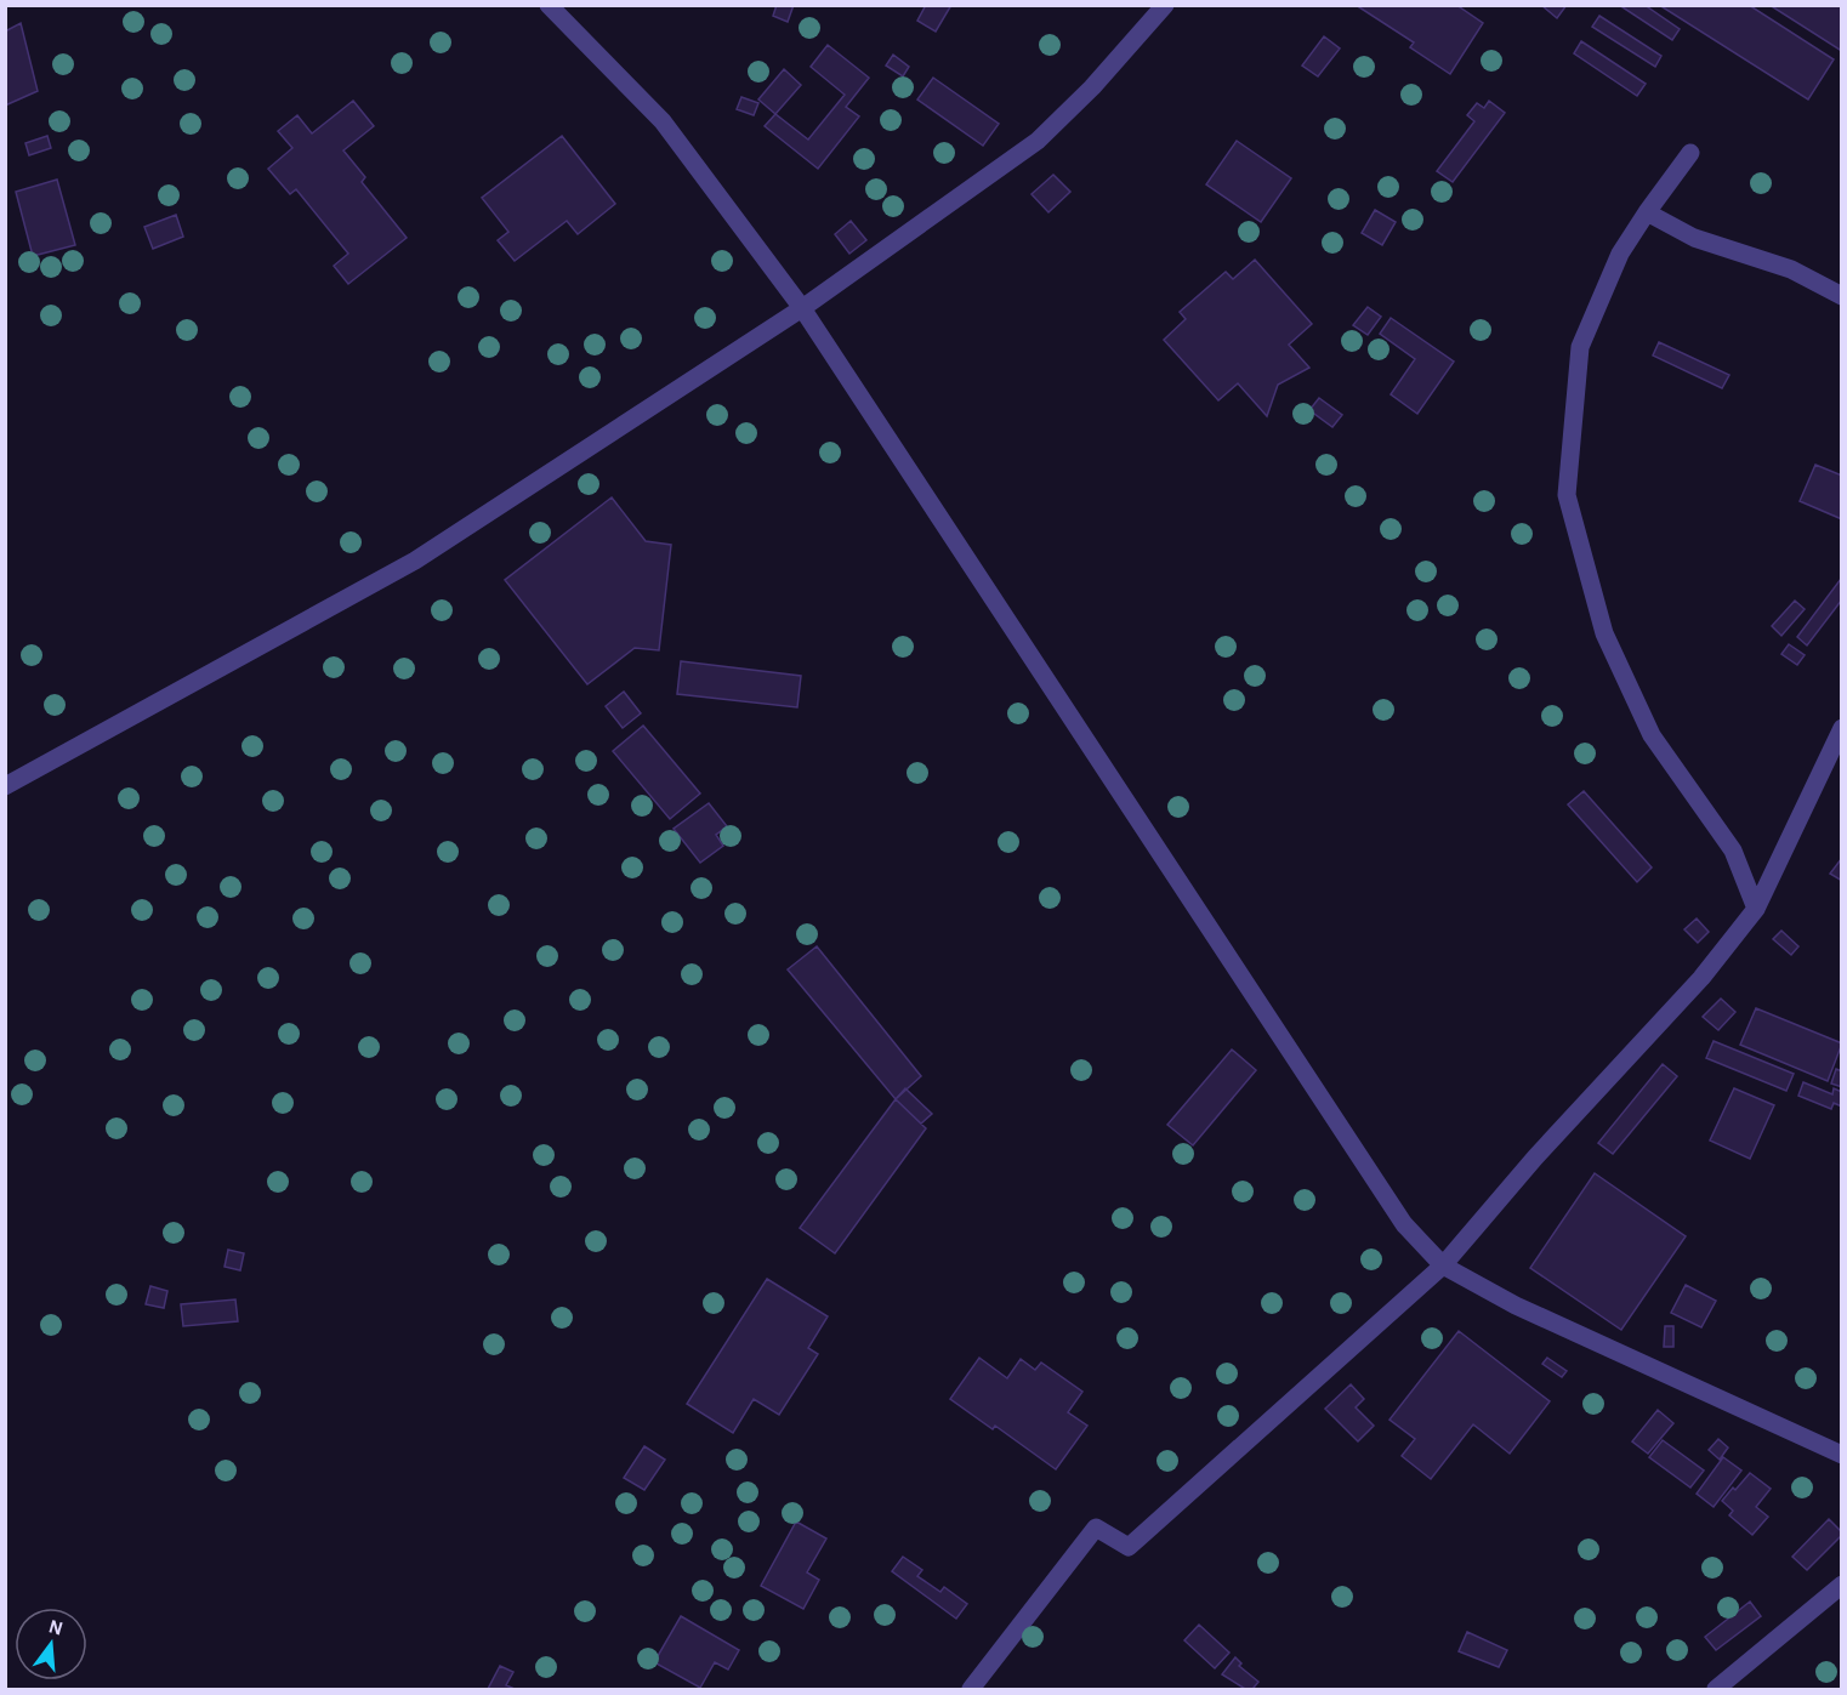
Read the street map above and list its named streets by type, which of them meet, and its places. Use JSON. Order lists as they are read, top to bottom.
{
  "north": "top"
}
